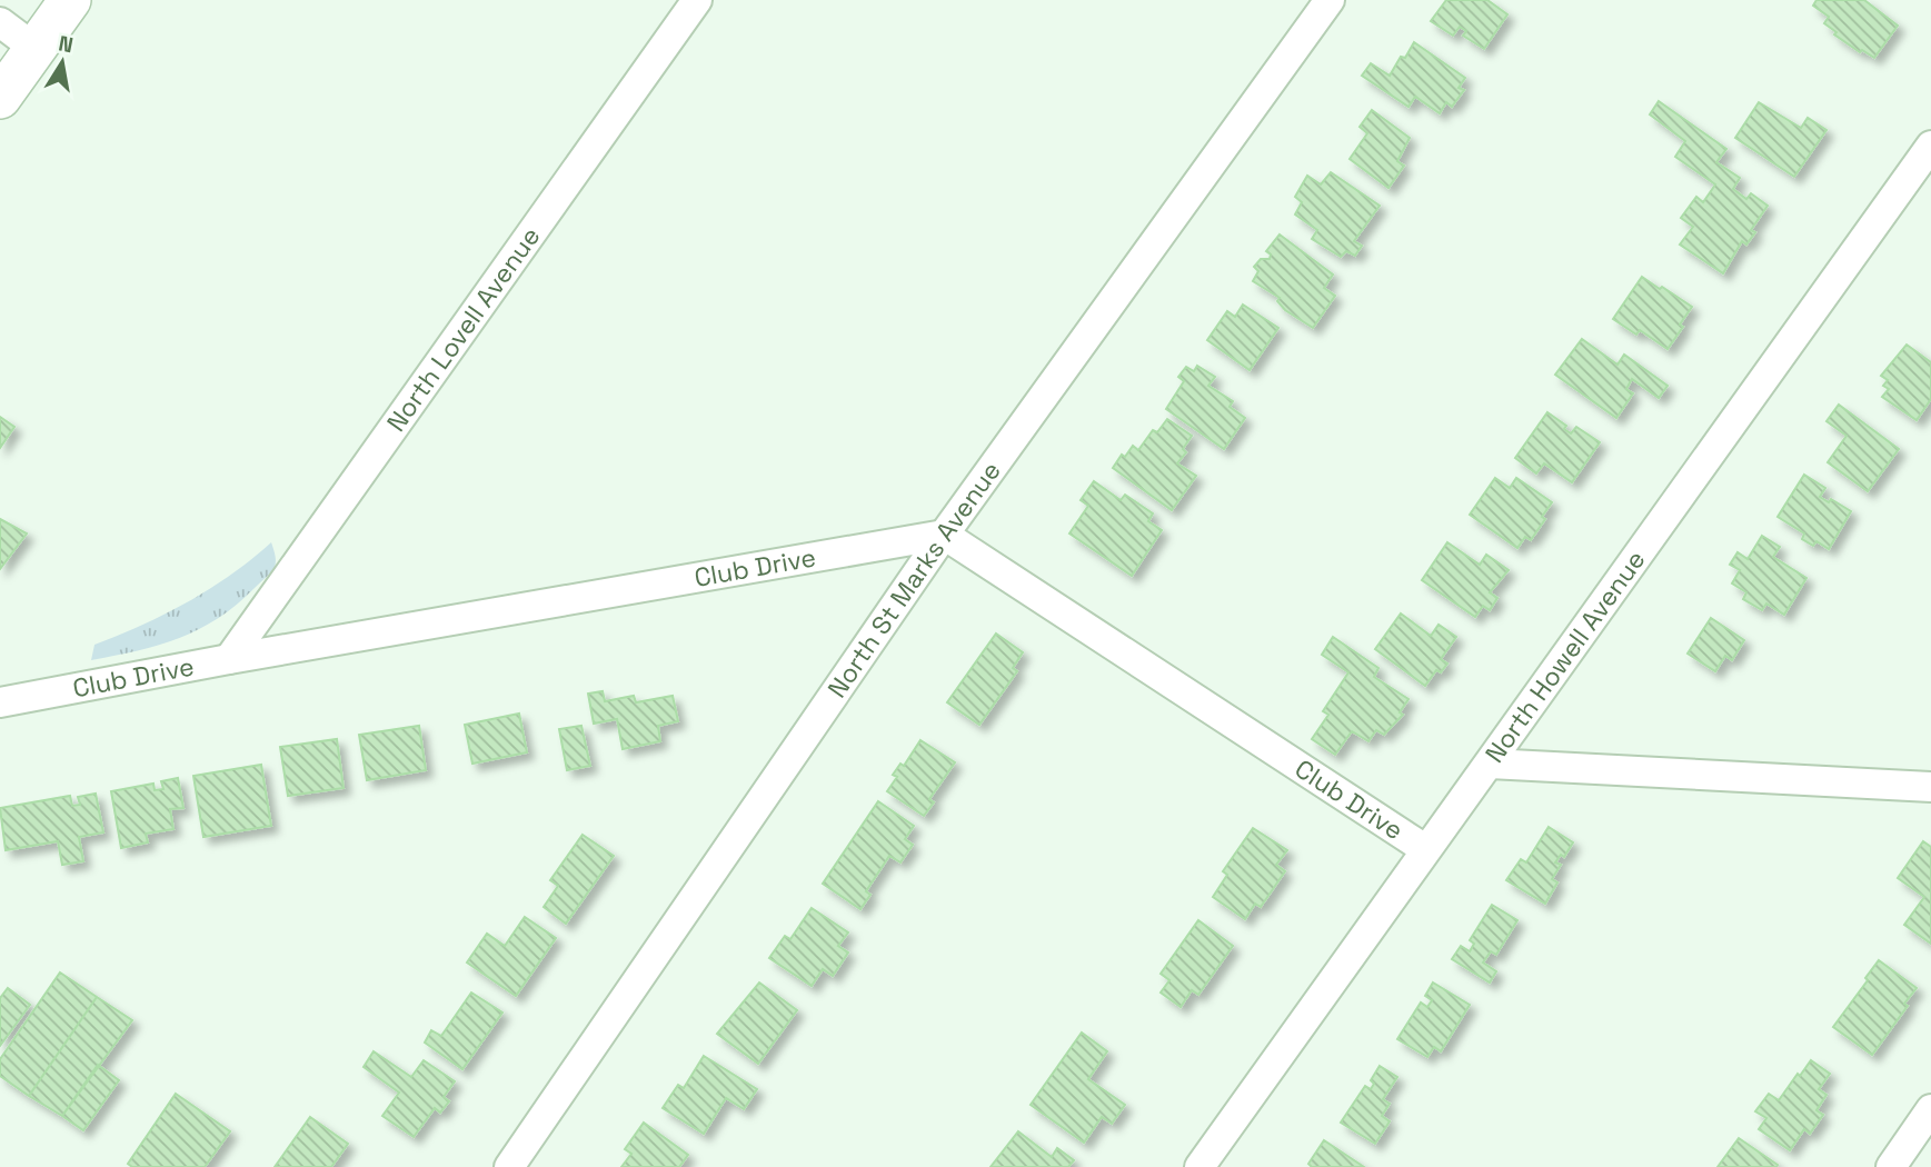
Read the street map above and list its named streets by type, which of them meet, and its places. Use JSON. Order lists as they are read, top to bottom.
{
  "streets": {
    "street": [
      "North Lovell Avenue",
      "Club Drive",
      "North St Marks Avenue",
      "North Howell Avenue"
    ]
  },
  "crossings": [
    ["North Lovell Avenue", "Club Drive"],
    ["Club Drive", "North St Marks Avenue"],
    ["Club Drive", "North Howell Avenue"]
  ],
  "north": "top"
}
